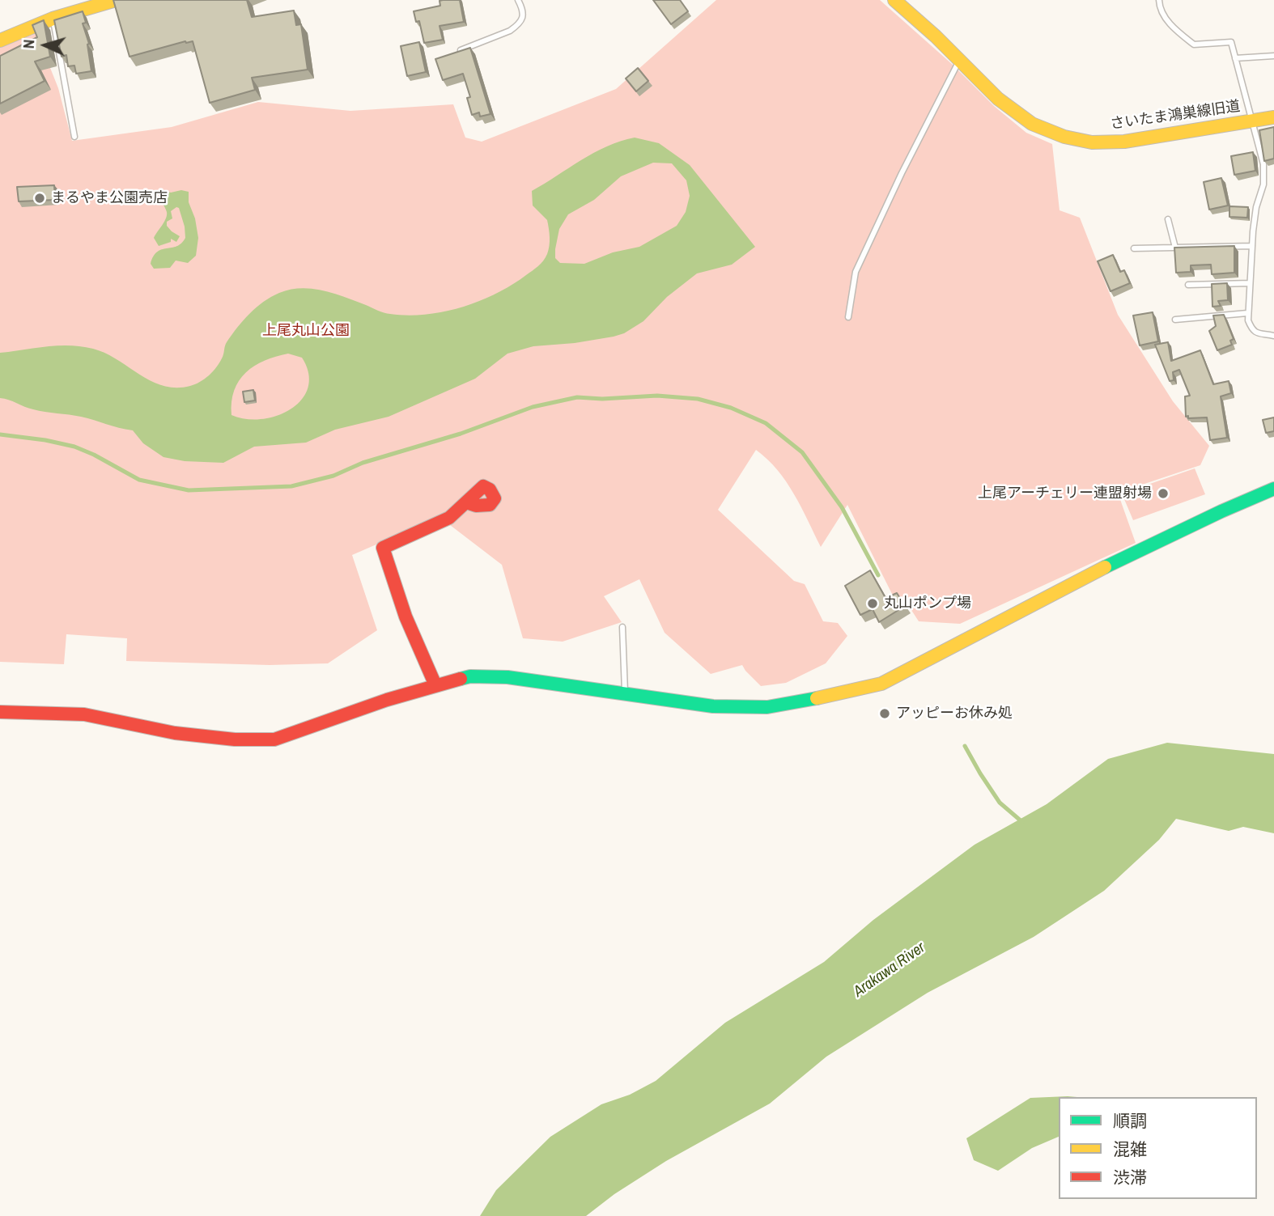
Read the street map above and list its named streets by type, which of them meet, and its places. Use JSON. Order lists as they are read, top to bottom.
{
  "streets": {
    "street": ["さいたま鴻巣線旧道"]
  },
  "water": ["Arakawa River"],
  "parks": ["上尾丸山公園"],
  "places": [
    "まるやま公園売店",
    "上尾アーチェリー連盟射場",
    "丸山ポンプ場",
    "アッピーお休み処"
  ],
  "legend": ["順調", "混雑", "渋滞"],
  "north": "left"
}
